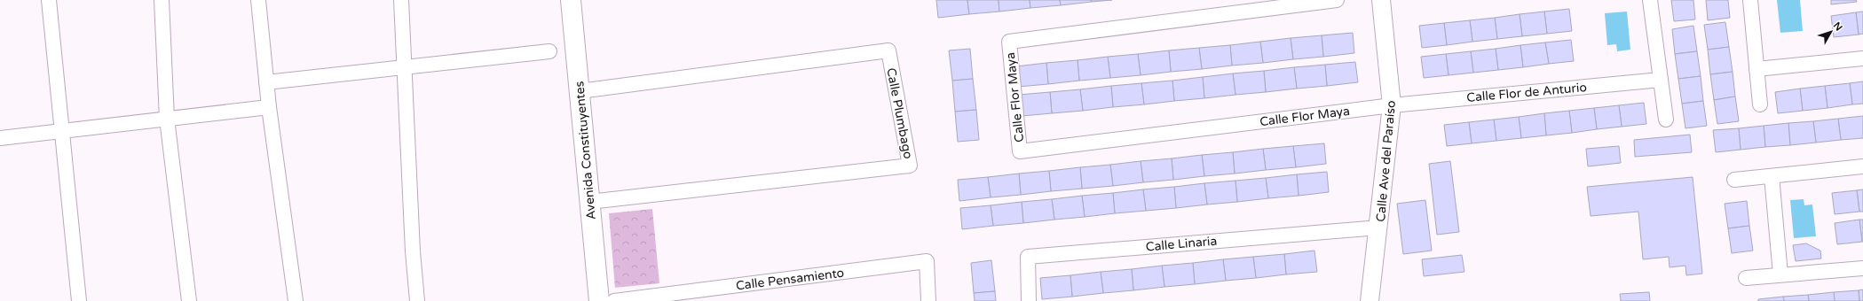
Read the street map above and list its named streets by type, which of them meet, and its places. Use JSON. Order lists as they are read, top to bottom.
{
  "streets": {
    "main road": ["Avenida Constituyentes"],
    "street": [
      "Calle Flor de Anturio",
      "Calle Flor Maya",
      "Calle Plumbago",
      "Calle Ave del Paraíso",
      "Calle Linaria",
      "Calle Pensamiento"
    ]
  },
  "crossings": [
    ["Calle Flor de Anturio", "Calle Flor Maya"],
    ["Calle Flor de Anturio", "Calle Ave del Paraíso"],
    ["Calle Flor Maya", "Calle Ave del Paraíso"],
    ["Calle Plumbago", "Avenida Constituyentes"],
    ["Calle Ave del Paraíso", "Calle Linaria"]
  ],
  "north": "top right"
}
